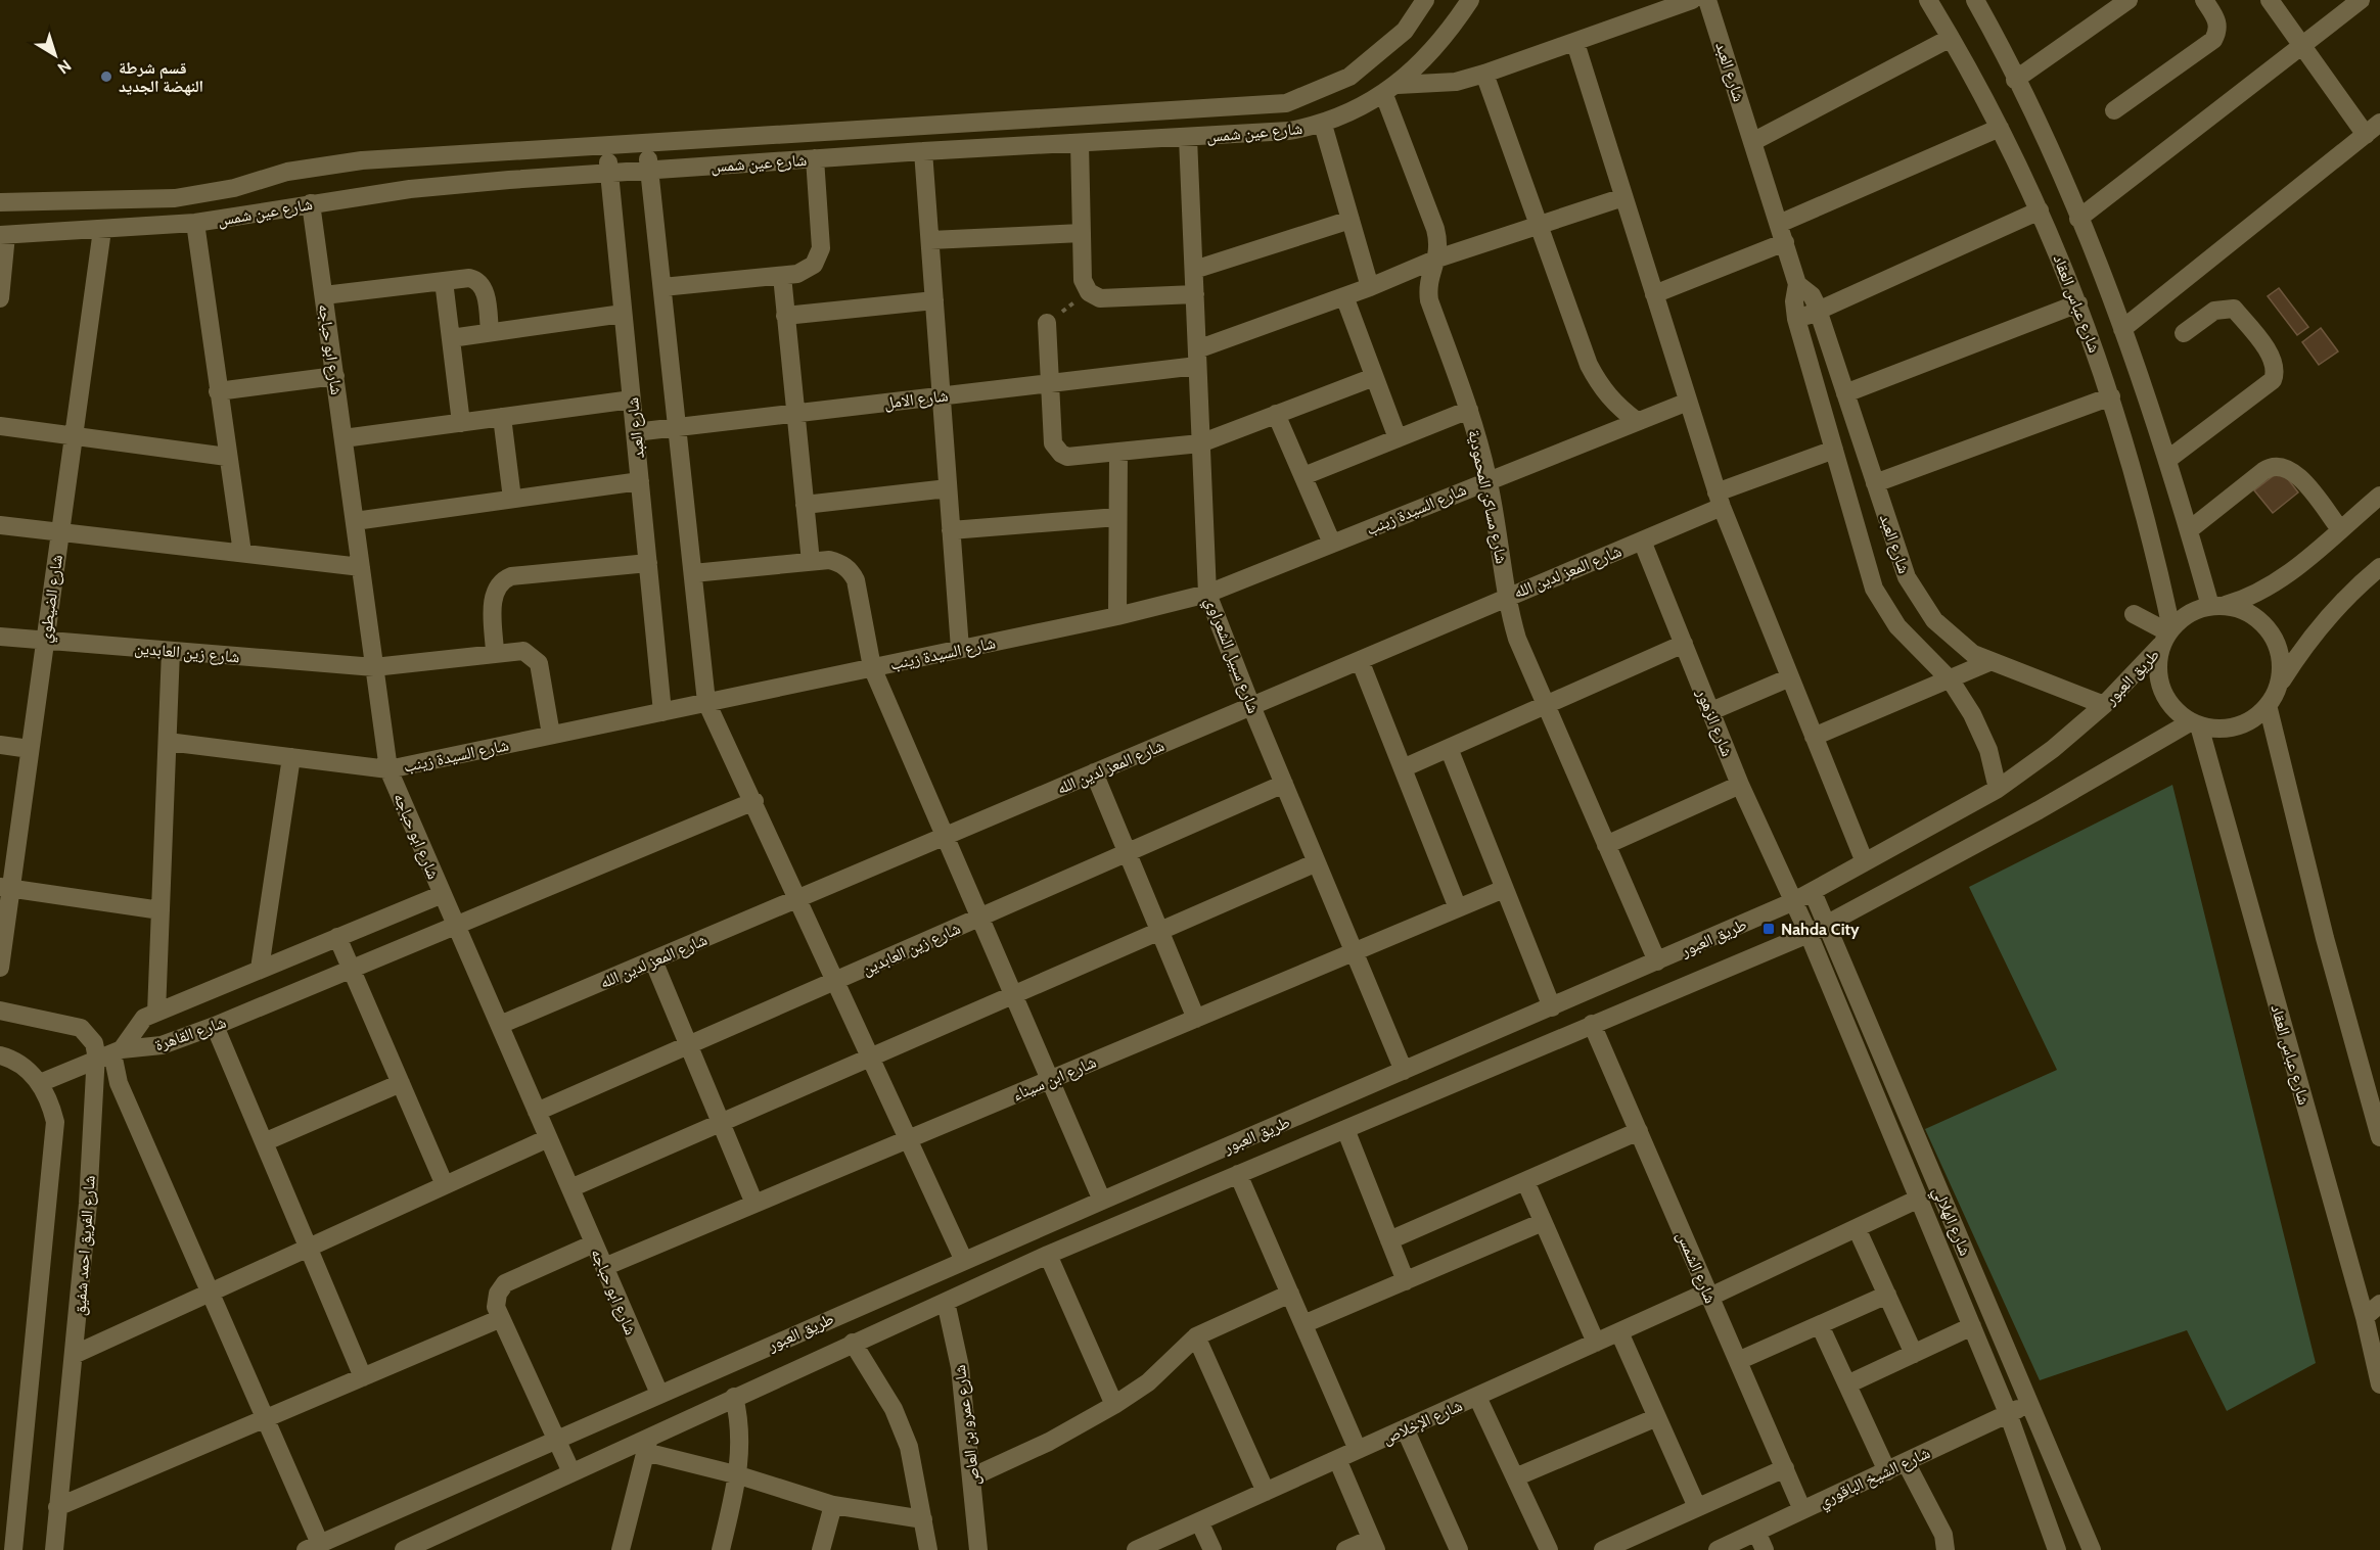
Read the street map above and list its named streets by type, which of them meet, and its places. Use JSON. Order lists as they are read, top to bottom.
{
  "streets": {
    "street": [
      "شارع العبد",
      "شارع عين شمس",
      "شارع عباس العقاد",
      "شارع ابو حباجه",
      "شارع الامل",
      "شارع مساكن المحمودية",
      "شارع السيدة زينب",
      "شارع المعز لدين الله",
      "شارع الضيطوي",
      "شارع زين العابدين",
      "شارع سبيل الشعراوي",
      "طريق العبور",
      "شارع الزهور",
      "شارع القاهرة",
      "شارع ابن سيناء",
      "شارع الهلالي",
      "شارع الفريق احمد شفيق",
      "شارع الشمس",
      "شارع الإخلاص",
      "شارع عمرو بن العاص",
      "شارع الشيخ الباقوري"
    ]
  },
  "crossings": [
    ["شارع العبد", "شارع عين شمس"],
    ["شارع العبد", "شارع الامل"],
    ["شارع العبد", "شارع السيدة زينب"],
    ["شارع العبد", "شارع المعز لدين الله"],
    ["شارع العبد", "طريق العبور"],
    ["شارع عين شمس", "شارع ابو حباجه"],
    ["شارع عين شمس", "شارع مساكن المحمودية"],
    ["شارع عين شمس", "شارع الضيطوي"],
    ["شارع عين شمس", "شارع سبيل الشعراوي"],
    ["شارع عباس العقاد", "طريق العبور"],
    ["شارع ابو حباجه", "شارع السيدة زينب"],
    ["شارع ابو حباجه", "شارع المعز لدين الله"],
    ["شارع ابو حباجه", "شارع زين العابدين"],
    ["شارع ابو حباجه", "طريق العبور"],
    ["شارع ابو حباجه", "شارع القاهرة"],
    ["شارع ابو حباجه", "شارع ابن سيناء"],
    ["شارع الامل", "شارع مساكن المحمودية"],
    ["شارع الامل", "شارع سبيل الشعراوي"],
    ["شارع مساكن المحمودية", "شارع السيدة زينب"],
    ["شارع مساكن المحمودية", "شارع المعز لدين الله"],
    ["شارع مساكن المحمودية", "طريق العبور"],
    ["شارع السيدة زينب", "شارع زين العابدين"],
    ["شارع السيدة زينب", "شارع سبيل الشعراوي"],
    ["شارع المعز لدين الله", "شارع سبيل الشعراوي"],
    ["شارع المعز لدين الله", "شارع الزهور"],
    ["شارع الضيطوي", "شارع زين العابدين"],
    ["شارع زين العابدين", "شارع سبيل الشعراوي"],
    ["شارع سبيل الشعراوي", "طريق العبور"],
    ["شارع سبيل الشعراوي", "شارع ابن سيناء"],
    ["طريق العبور", "شارع الزهور"],
    ["طريق العبور", "شارع الهلالي"],
    ["طريق العبور", "شارع الشمس"],
    ["طريق العبور", "شارع عمرو بن العاص"],
    ["شارع الزهور", "شارع الهلالي"],
    ["شارع القاهرة", "شارع الفريق احمد شفيق"],
    ["شارع الهلالي", "شارع الإخلاص"],
    ["شارع الهلالي", "شارع الشيخ الباقوري"],
    ["شارع الشمس", "شارع الإخلاص"],
    ["شارع الشمس", "شارع الشيخ الباقوري"]
  ],
  "places": {
    "other": ["قسم شرطة النهضة الجديد"],
    "transit": ["Nahda City"]
  },
  "north": "bottom right"
}
